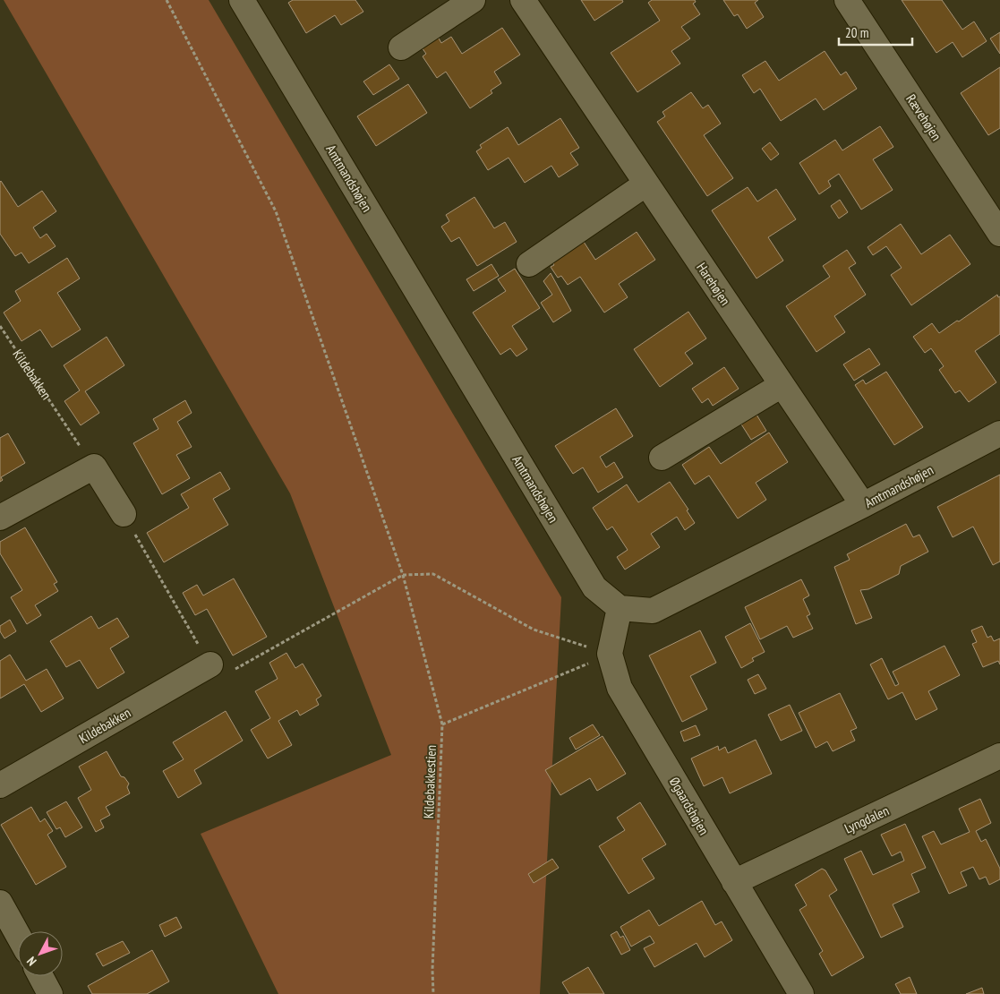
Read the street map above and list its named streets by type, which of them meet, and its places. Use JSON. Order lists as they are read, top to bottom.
{
  "streets": {
    "street": [
      "Rævehøjen",
      "Amtmandshøjen",
      "Harehøjen",
      "Kildebakken",
      "Øgaardshøjen",
      "Lyngdalen"
    ],
    "path": ["Kildebakkestien"]
  },
  "crossings": [
    ["Amtmandshøjen", "Harehøjen"],
    ["Amtmandshøjen", "Øgaardshøjen"],
    ["Øgaardshøjen", "Lyngdalen"]
  ],
  "scale_bar": "20 m",
  "north": "bottom left"
}
